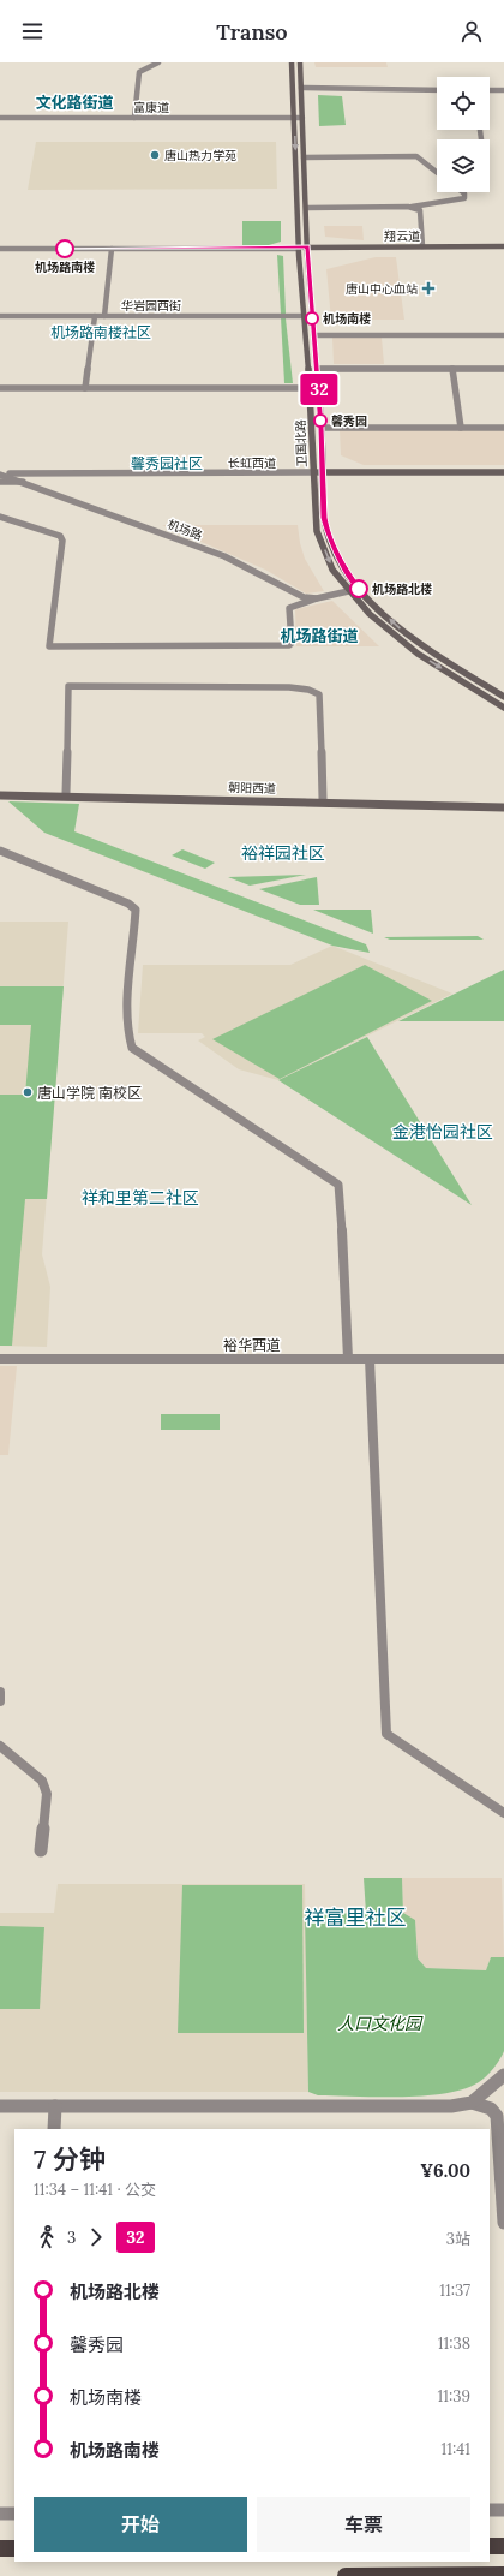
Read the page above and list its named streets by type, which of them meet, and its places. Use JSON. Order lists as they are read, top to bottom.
{
  "streets": {
    "main road": [
      "翔云道",
      "卫国北路",
      "长虹西道",
      "朝阳西道"
    ],
    "street": [
      "富康道",
      "华岩园西街",
      "机场路",
      "裕华西道"
    ]
  },
  "crossings": [
    ["富康道", "卫国北路"],
    ["翔云道", "卫国北路"],
    ["华岩园西街", "卫国北路"],
    ["卫国北路", "长虹西道"],
    ["卫国北路", "机场路"],
    ["长虹西道", "机场路"]
  ],
  "districts": [
    "文化路街道",
    "机场路南楼社区",
    "馨秀园社区",
    "机场路街道",
    "裕祥园社区",
    "金港怡园社区",
    "祥和里第二社区",
    "祥富里社区"
  ],
  "parks": ["人口文化园"],
  "places": {
    "other": [
      "唐山热力学苑",
      "机场路南楼",
      "机场南楼",
      "馨秀园",
      "机场路北楼",
      "唐山学院 南校区"
    ],
    "health": ["唐山中心血站"]
  },
  "lines": ["bus line 32"],
  "page": {
    "header": "Transo",
    "on_map": "32",
    "heading": ["7 分钟", "11:34 – 11:41 · 公交", "¥6.00"],
    "legs": ["3", "32", "3站"],
    "list": [
      {
        "name": "机场路北楼",
        "value": "11:37"
      },
      {
        "name": "馨秀园",
        "value": "11:38"
      },
      {
        "name": "机场南楼",
        "value": "11:39"
      },
      {
        "name": "机场路南楼",
        "value": "11:41"
      }
    ],
    "buttons": ["开始", "车票"]
  }
}
